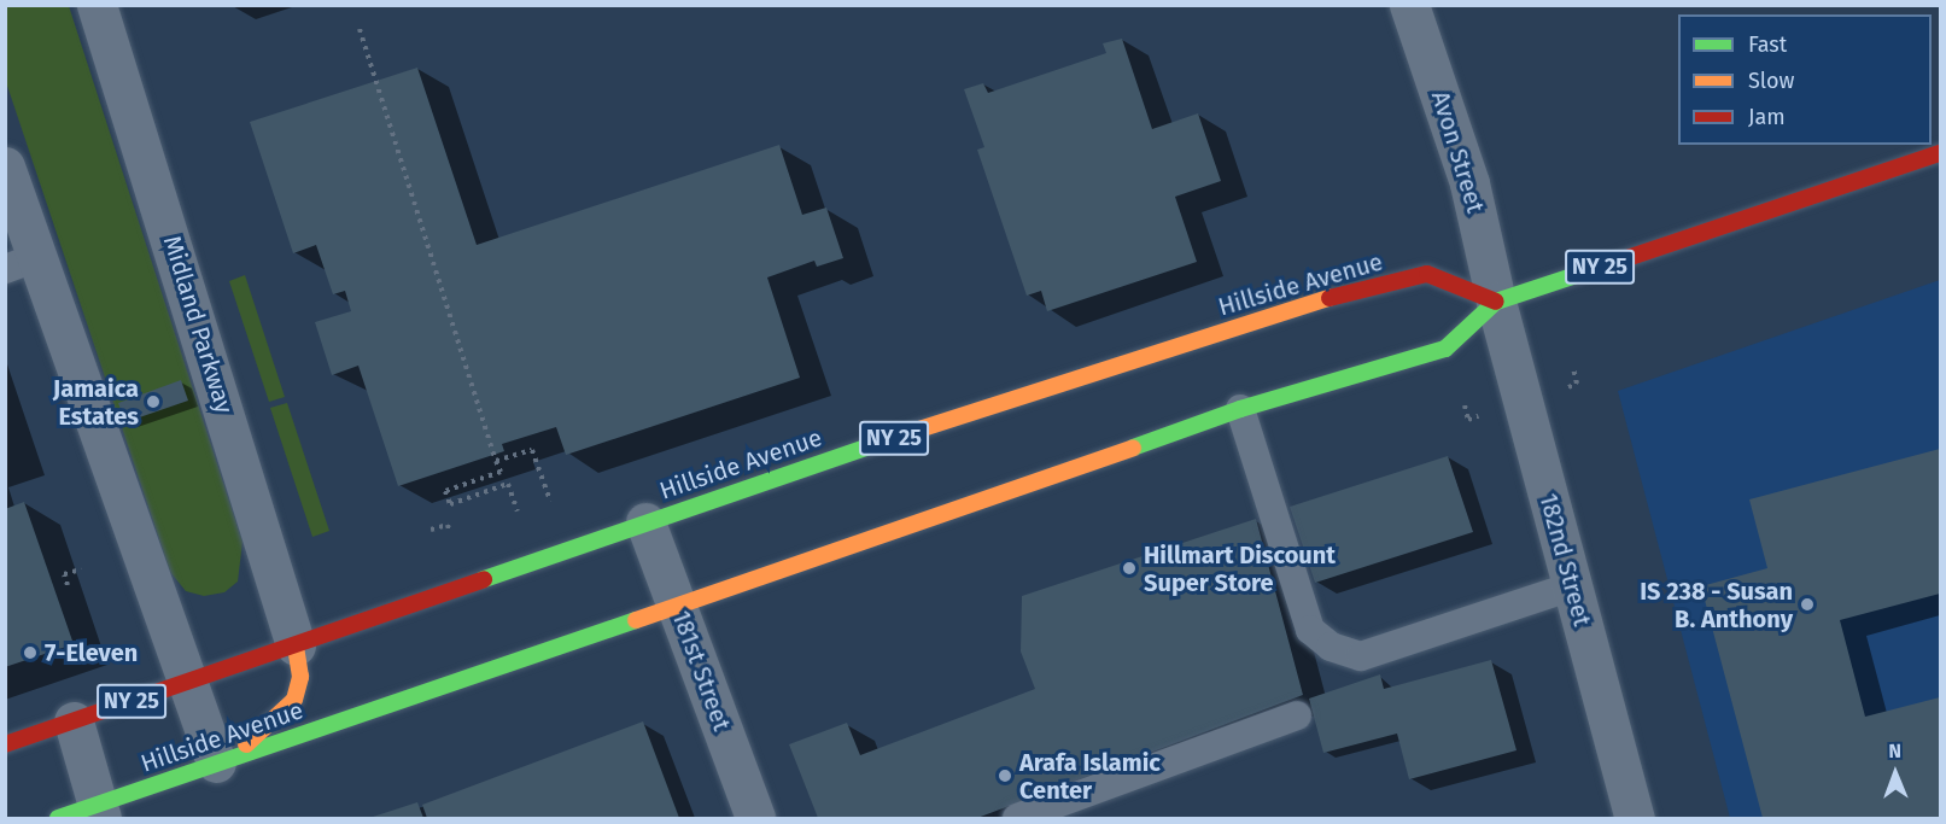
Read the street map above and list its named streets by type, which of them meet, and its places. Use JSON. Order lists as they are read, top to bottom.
{
  "streets": {
    "main road": ["NY 25", "Hillside Avenue"],
    "street": [
      "Avon Street",
      "Midland Parkway",
      "182nd Street",
      "181st Street"
    ]
  },
  "crossings": [
    ["Avon Street", "Hillside Avenue"],
    ["Avon Street", "182nd Street"],
    ["Hillside Avenue", "Midland Parkway"],
    ["Hillside Avenue", "182nd Street"],
    ["Hillside Avenue", "181st Street"]
  ],
  "places": [
    "Jamaica Estates",
    "Hillmart Discount Super Store",
    "IS 238 - Susan B. Anthony",
    "7-Eleven",
    "Arafa Islamic Center"
  ],
  "legend": ["Fast", "Slow", "Jam"],
  "north": "top"
}
